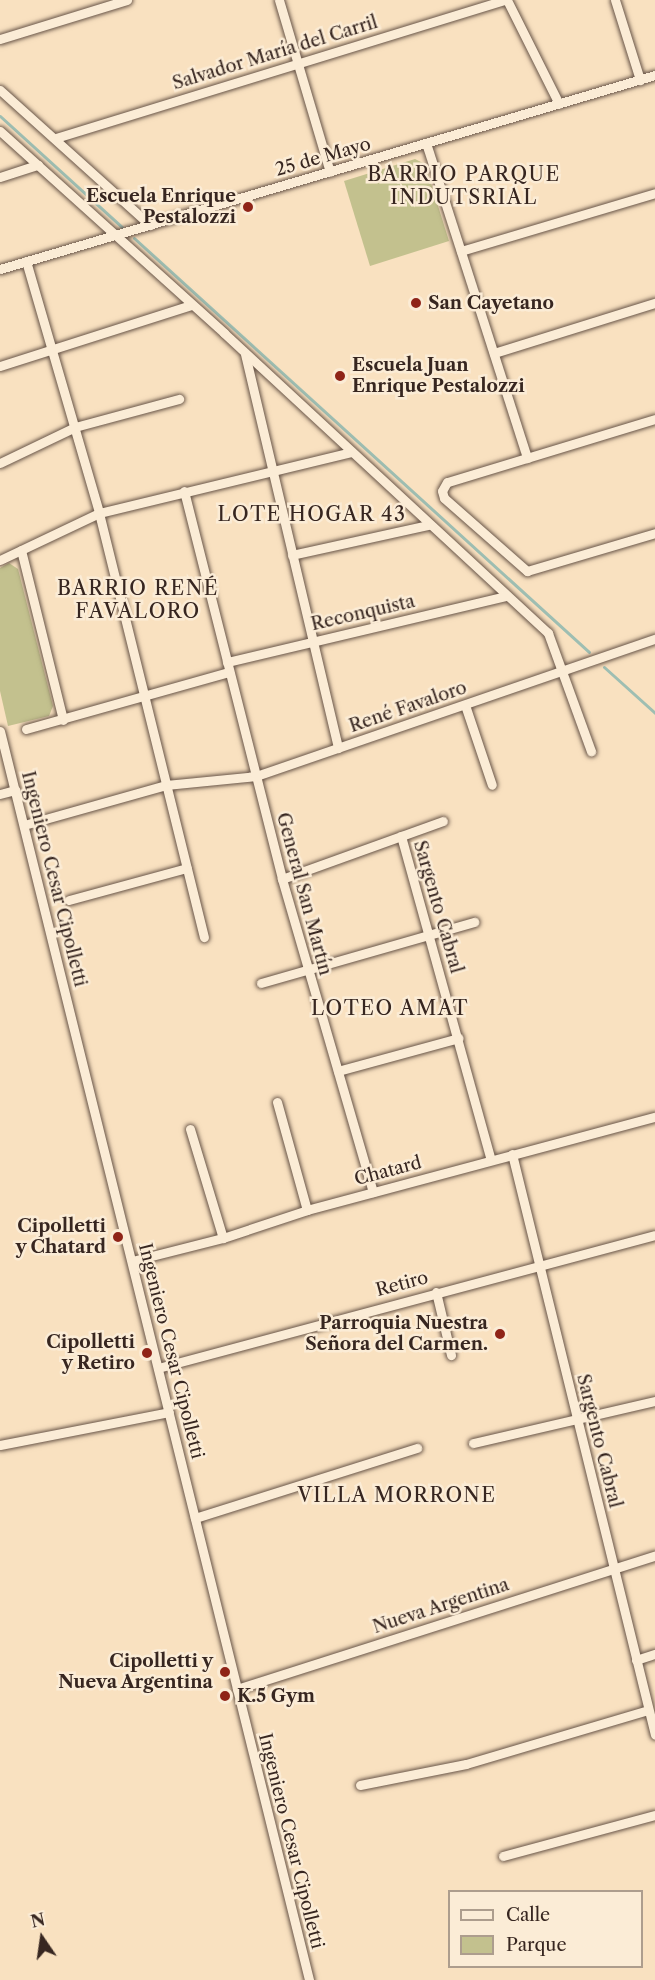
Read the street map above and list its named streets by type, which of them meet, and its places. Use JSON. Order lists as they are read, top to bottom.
{
  "streets": {
    "street": [
      "Salvador María del Carril",
      "25 de Mayo",
      "Reconquista",
      "René Favaloro",
      "Ingeniero Cesar Cipolletti",
      "General San Martín",
      "Sargento Cabral",
      "Chatard",
      "Retiro",
      "Nueva Argentina"
    ]
  },
  "crossings": [
    ["Reconquista", "General San Martín"],
    ["René Favaloro", "Ingeniero Cesar Cipolletti"],
    ["René Favaloro", "General San Martín"],
    ["Ingeniero Cesar Cipolletti", "Chatard"],
    ["Ingeniero Cesar Cipolletti", "Retiro"],
    ["Ingeniero Cesar Cipolletti", "Nueva Argentina"],
    ["General San Martín", "Chatard"],
    ["Sargento Cabral", "Chatard"],
    ["Sargento Cabral", "Retiro"],
    ["Sargento Cabral", "Nueva Argentina"]
  ],
  "districts": [
    "BARRIO PARQUE INDUTSRIAL",
    "LOTE HOGAR 43",
    "BARRIO RENÉ FAVALORO",
    "LOTEO AMAT",
    "VILLA MORRONE"
  ],
  "places": [
    "Escuela Enrique Pestalozzi",
    "San Cayetano",
    "Escuela Juan Enrique Pestalozzi",
    "Cipolletti y Chatard",
    "Parroquia Nuestra Señora del Carmen.",
    "Cipolletti y Retiro",
    "Cipolletti y Nueva Argentina",
    "K.5 Gym"
  ],
  "legend": ["Calle", "Parque"],
  "north": "top"
}
